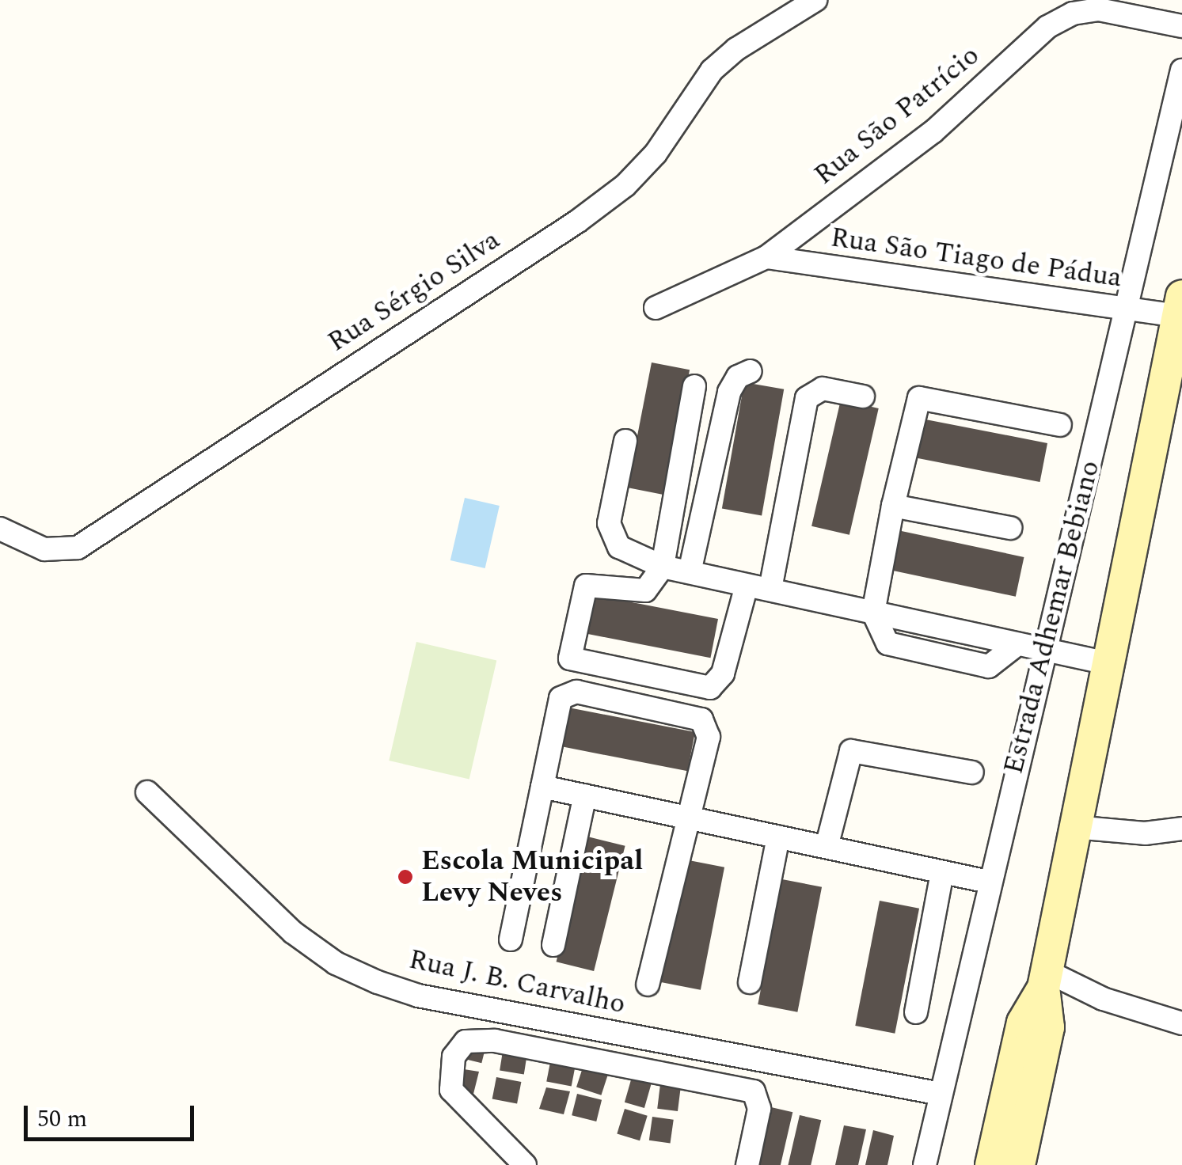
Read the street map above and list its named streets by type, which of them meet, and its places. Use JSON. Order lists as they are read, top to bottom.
{
  "streets": {
    "main road": ["Estrada Adhemar Bebiano"],
    "street": [
      "Rua São Patrício",
      "Rua São Tiago de Pádua",
      "Rua Sérgio Silva",
      "Rua J. B. Carvalho"
    ]
  },
  "crossings": [
    ["Rua São Patrício", "Rua São Tiago de Pádua"],
    ["Rua São Tiago de Pádua", "Estrada Adhemar Bebiano"],
    ["Estrada Adhemar Bebiano", "Rua J. B. Carvalho"]
  ],
  "places": ["Escola Municipal Levy Neves"],
  "scale_bar": "50 m"
}
